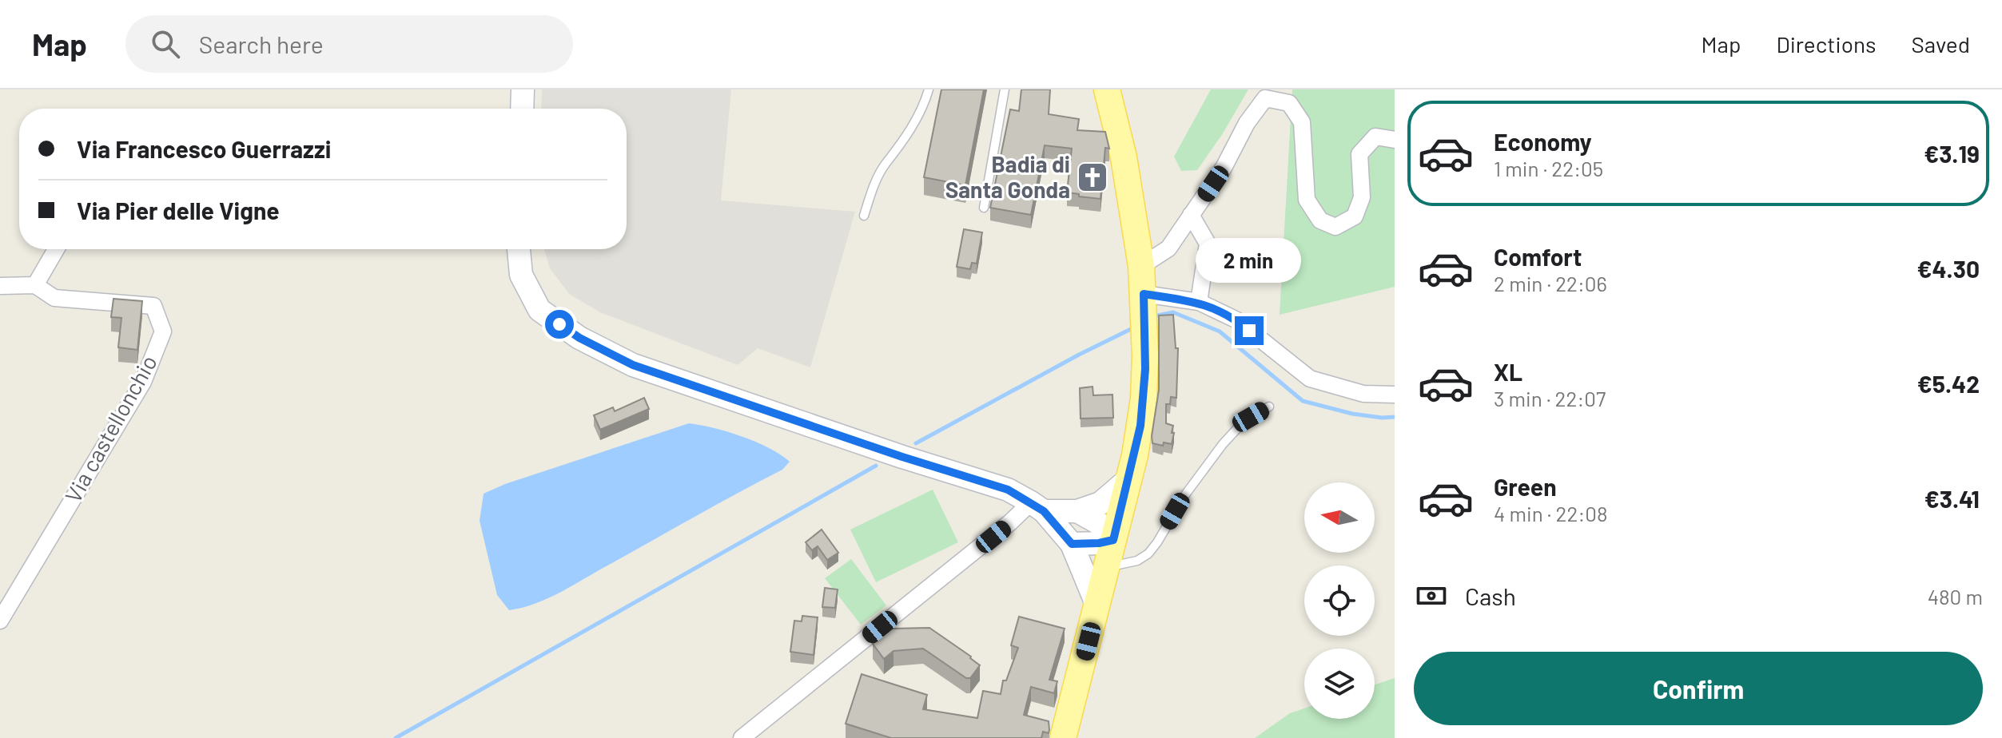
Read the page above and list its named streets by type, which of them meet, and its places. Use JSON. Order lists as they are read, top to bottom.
{
  "streets": {
    "street": ["Via castellonchio"]
  },
  "places": {
    "church": ["Badia di Santa Gonda"]
  },
  "north": "left",
  "page": {
    "header": "Map",
    "search": "Search here",
    "nav": ["Map", "Directions", "Saved"],
    "list": [
      {
        "name": "Economy",
        "note": "1 min · 22:05",
        "value": "€3.19"
      },
      {
        "name": "Comfort",
        "note": "2 min · 22:06",
        "value": "€4.30"
      },
      {
        "name": "XL",
        "note": "3 min · 22:07",
        "value": "€5.42"
      },
      {
        "name": "Green",
        "note": "4 min · 22:08",
        "value": "€3.41"
      }
    ],
    "banner": ["Via Francesco Guerrazzi", "Via Pier delle Vigne"],
    "bubble": "2 min",
    "pay": ["Cash", "480 m"],
    "buttons": "Confirm"
  }
}
